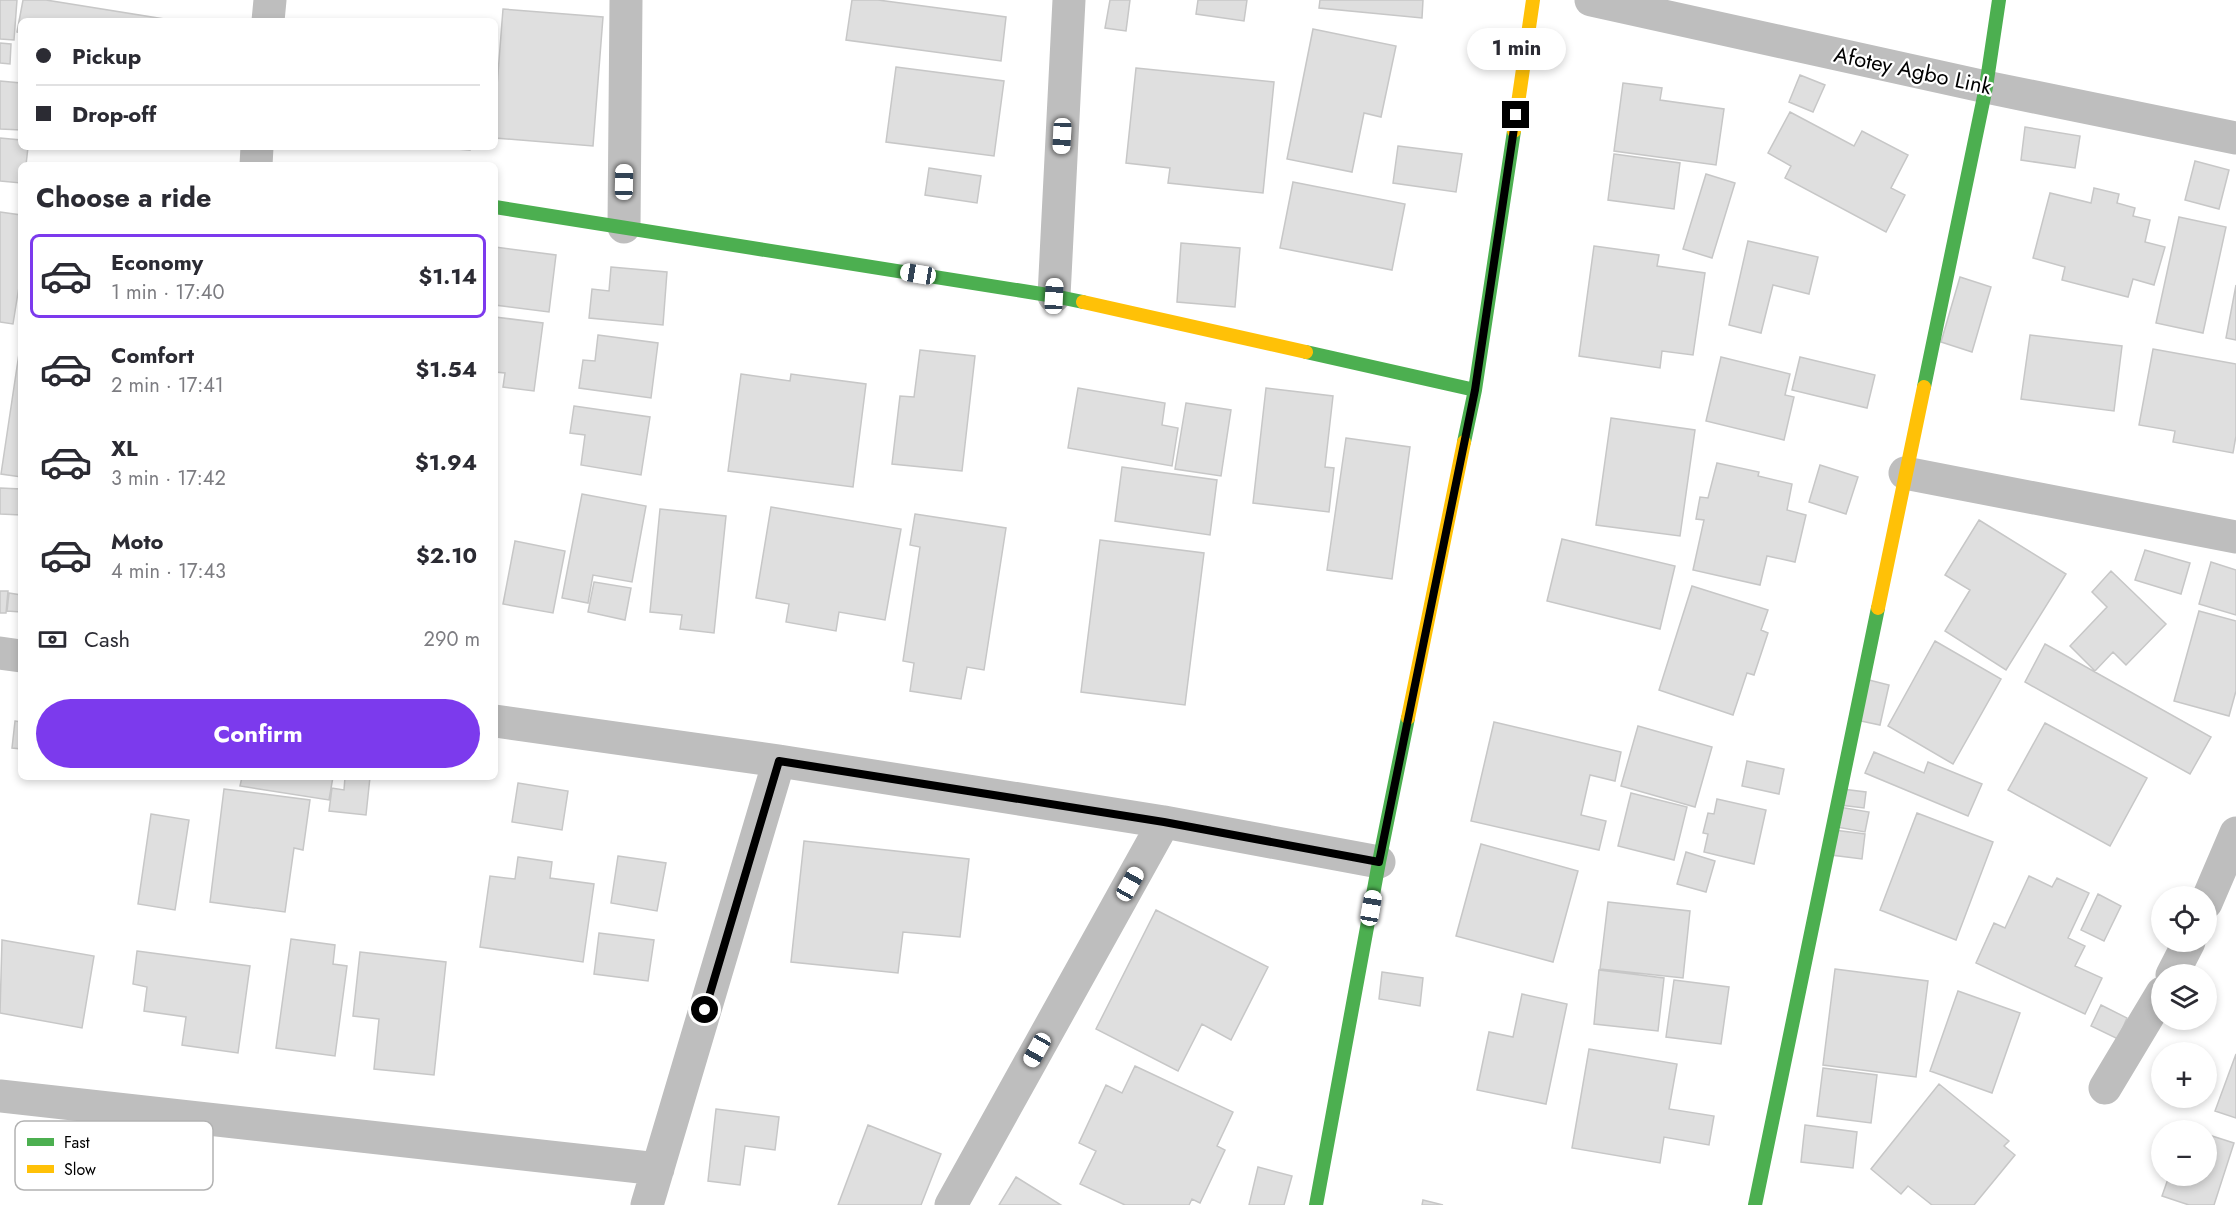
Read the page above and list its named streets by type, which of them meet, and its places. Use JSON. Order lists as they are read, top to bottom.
{
  "streets": {
    "street": ["Afotey Agbo Link"]
  },
  "legend": ["Fast", "Slow"],
  "page": {
    "banner": ["Pickup", "Drop-off"],
    "bubble": "1 min",
    "heading": "Choose a ride",
    "list": [
      {
        "name": "Economy",
        "note": "1 min · 17:40",
        "value": "$1.14"
      },
      {
        "name": "Comfort",
        "note": "2 min · 17:41",
        "value": "$1.54"
      },
      {
        "name": "XL",
        "note": "3 min · 17:42",
        "value": "$1.94"
      },
      {
        "name": "Moto",
        "note": "4 min · 17:43",
        "value": "$2.10"
      }
    ],
    "pay": ["Cash", "290 m"],
    "buttons": "Confirm",
    "map_buttons": ["+", "−"]
  }
}
